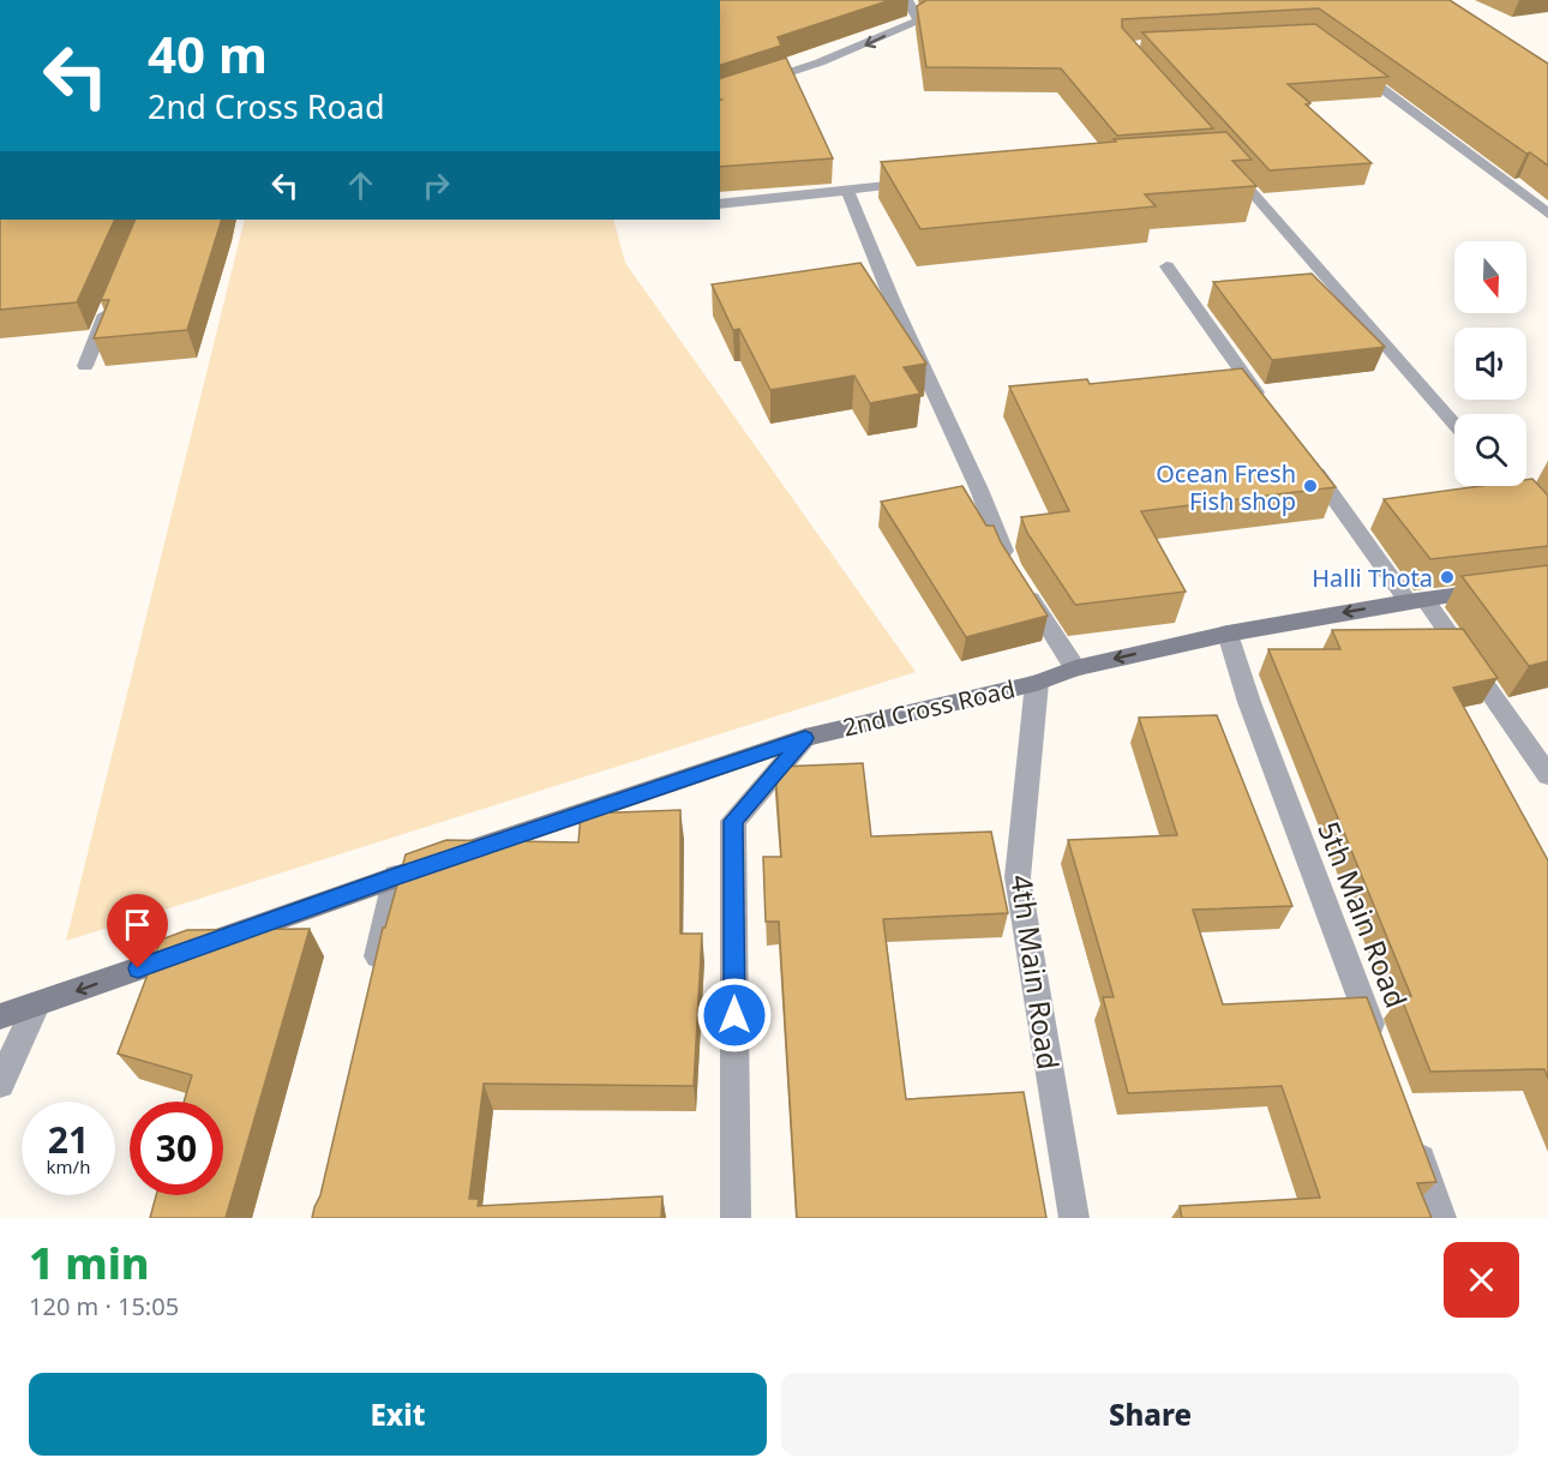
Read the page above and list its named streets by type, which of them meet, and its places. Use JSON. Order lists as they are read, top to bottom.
{
  "streets": {
    "street": ["2nd Cross Road", "5th Main Road", "4th Main Road"]
  },
  "crossings": [
    ["2nd Cross Road", "5th Main Road"],
    ["2nd Cross Road", "4th Main Road"]
  ],
  "one_way": ["2nd Cross Road"],
  "places": ["Ocean Fresh Fish shop", "Halli Thota"],
  "north": "bottom",
  "page": {
    "turn": ["40 m", "2nd Cross Road"],
    "speed": "21 km/h",
    "limit": "30",
    "heading": ["1 min", "120 m · 15:05"],
    "buttons": ["Exit", "Share"]
  }
}
